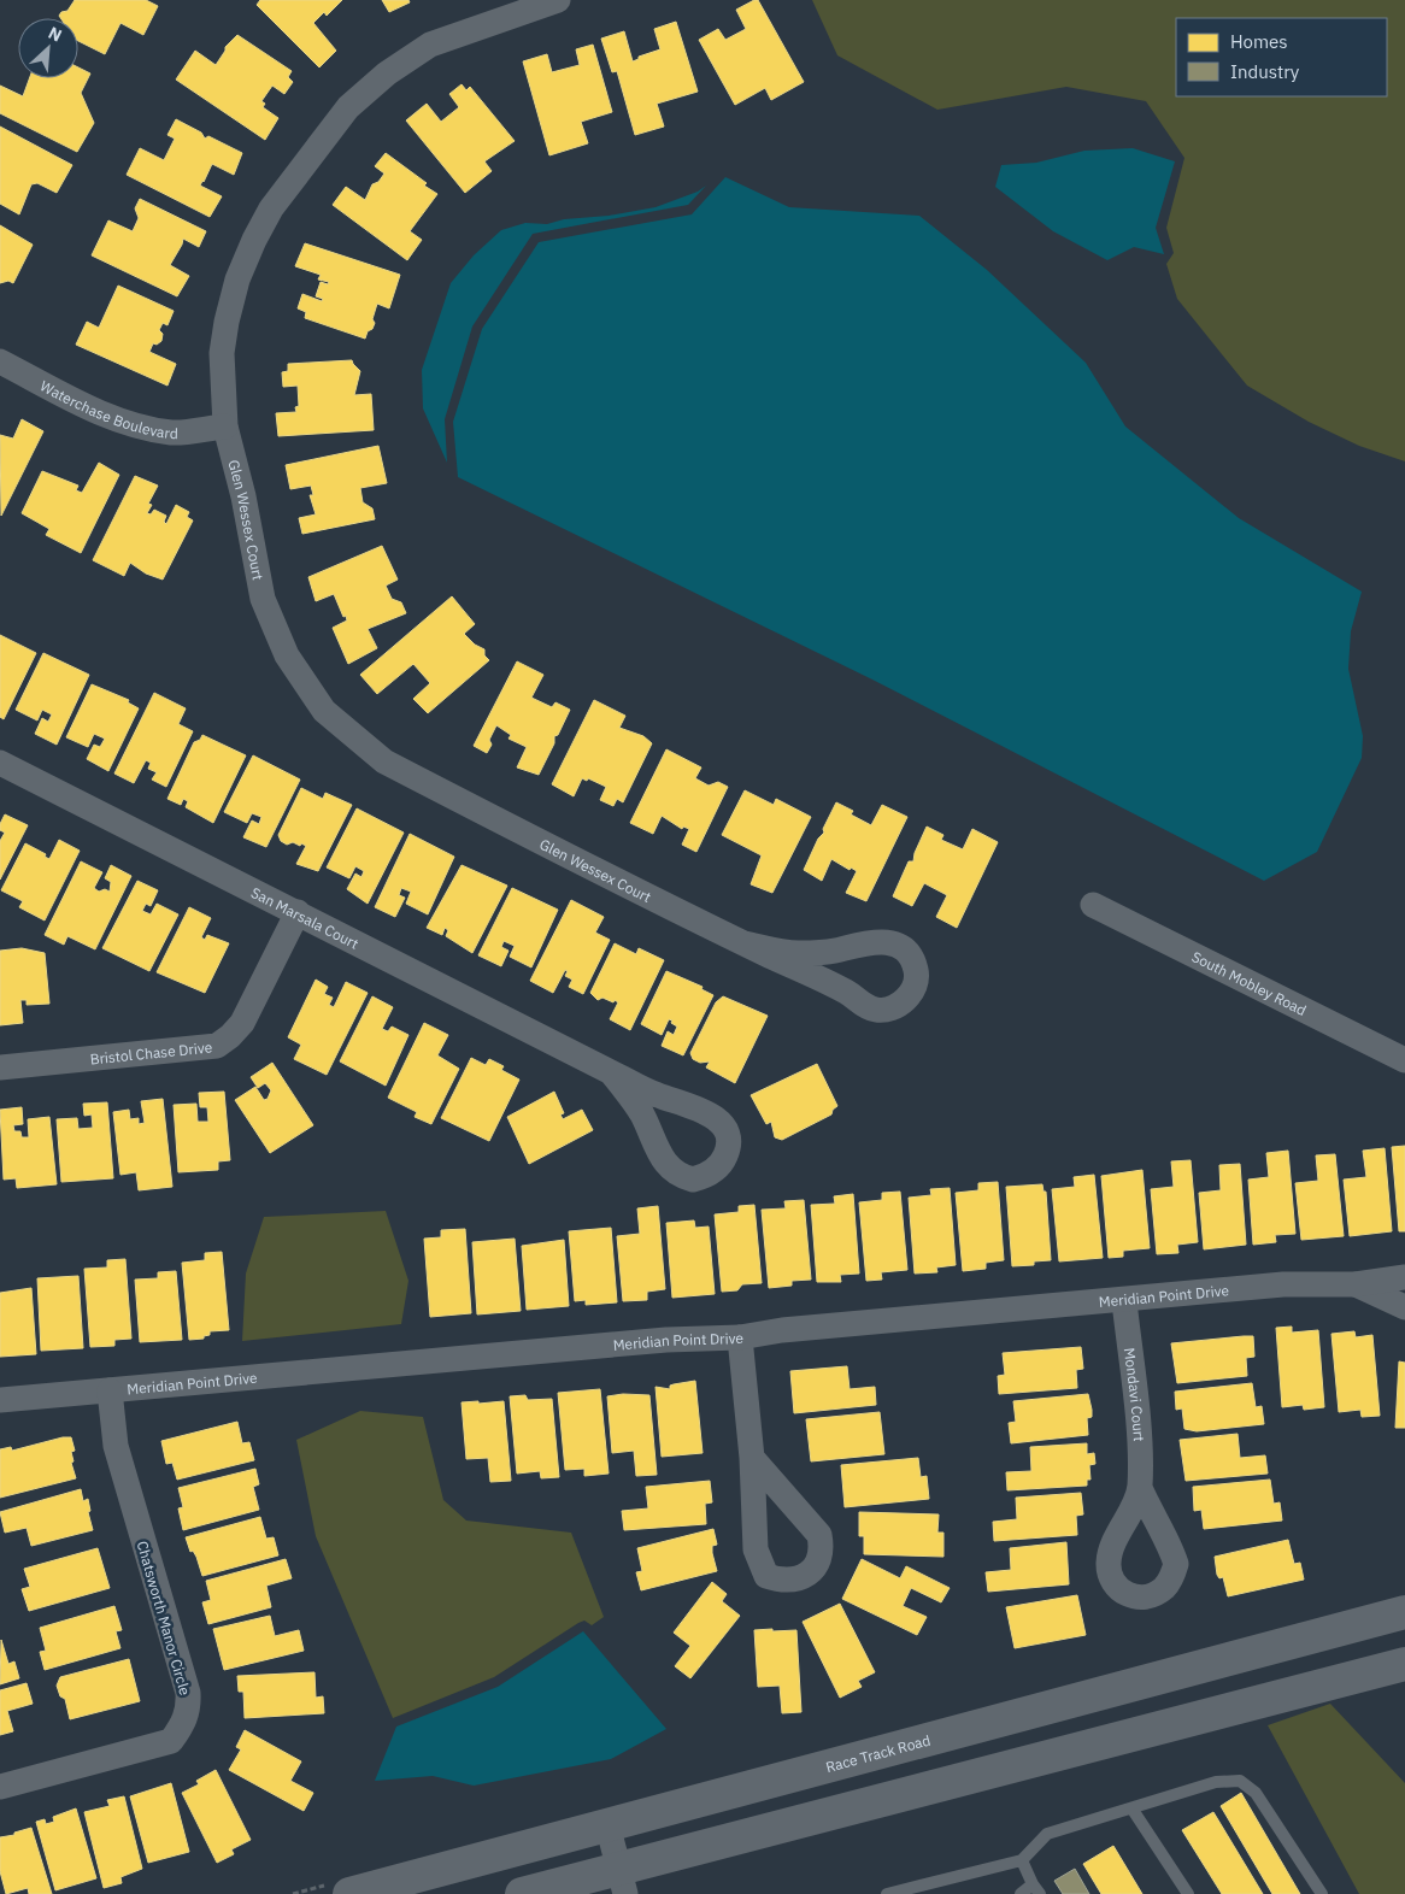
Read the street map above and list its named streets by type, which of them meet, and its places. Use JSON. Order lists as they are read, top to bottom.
{
  "streets": {
    "main road": ["Race Track Road"],
    "street": [
      "Waterchase Boulevard",
      "Glen Wessex Court",
      "San Marsala Court",
      "South Mobley Road",
      "Bristol Chase Drive",
      "Meridian Point Drive",
      "Mondavi Court",
      "Chatsworth Manor Circle"
    ]
  },
  "crossings": [
    ["Waterchase Boulevard", "Glen Wessex Court"],
    ["San Marsala Court", "Bristol Chase Drive"],
    ["Meridian Point Drive", "Mondavi Court"],
    ["Meridian Point Drive", "Chatsworth Manor Circle"]
  ],
  "legend": ["Homes", "Industry"],
  "north": "top right"
}
